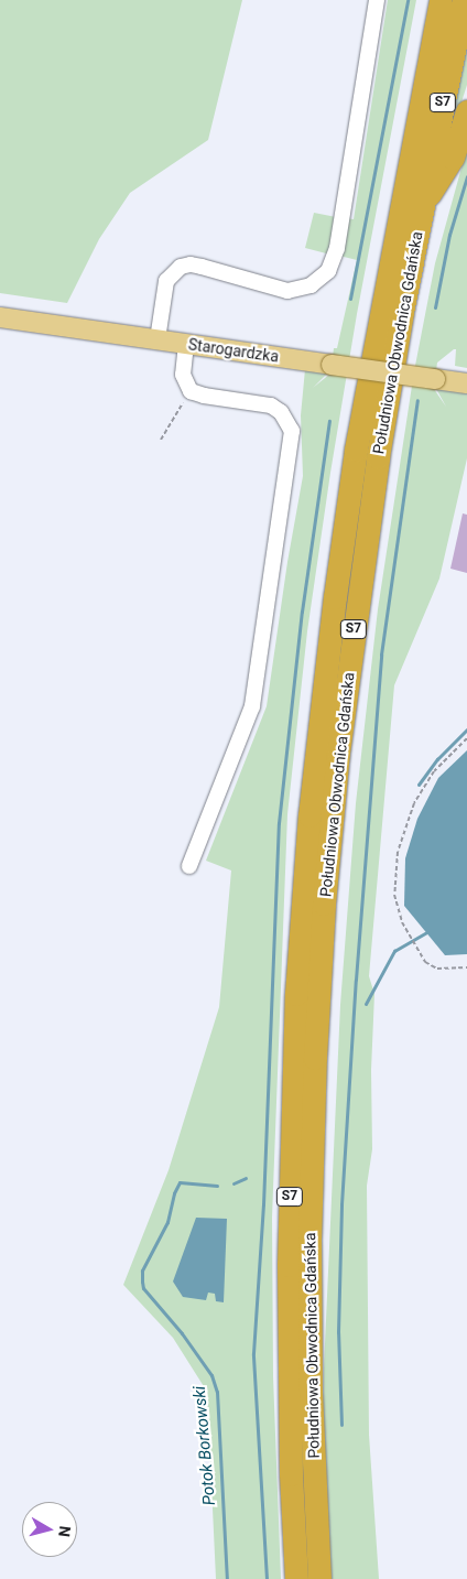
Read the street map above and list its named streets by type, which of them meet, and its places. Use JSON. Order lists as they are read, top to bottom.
{
  "streets": {
    "highway": ["S7", "Południowa Obwodnica Gdańska"],
    "main road": ["Starogardzka"]
  },
  "water": ["Potok Borkowski"],
  "north": "right"
}
